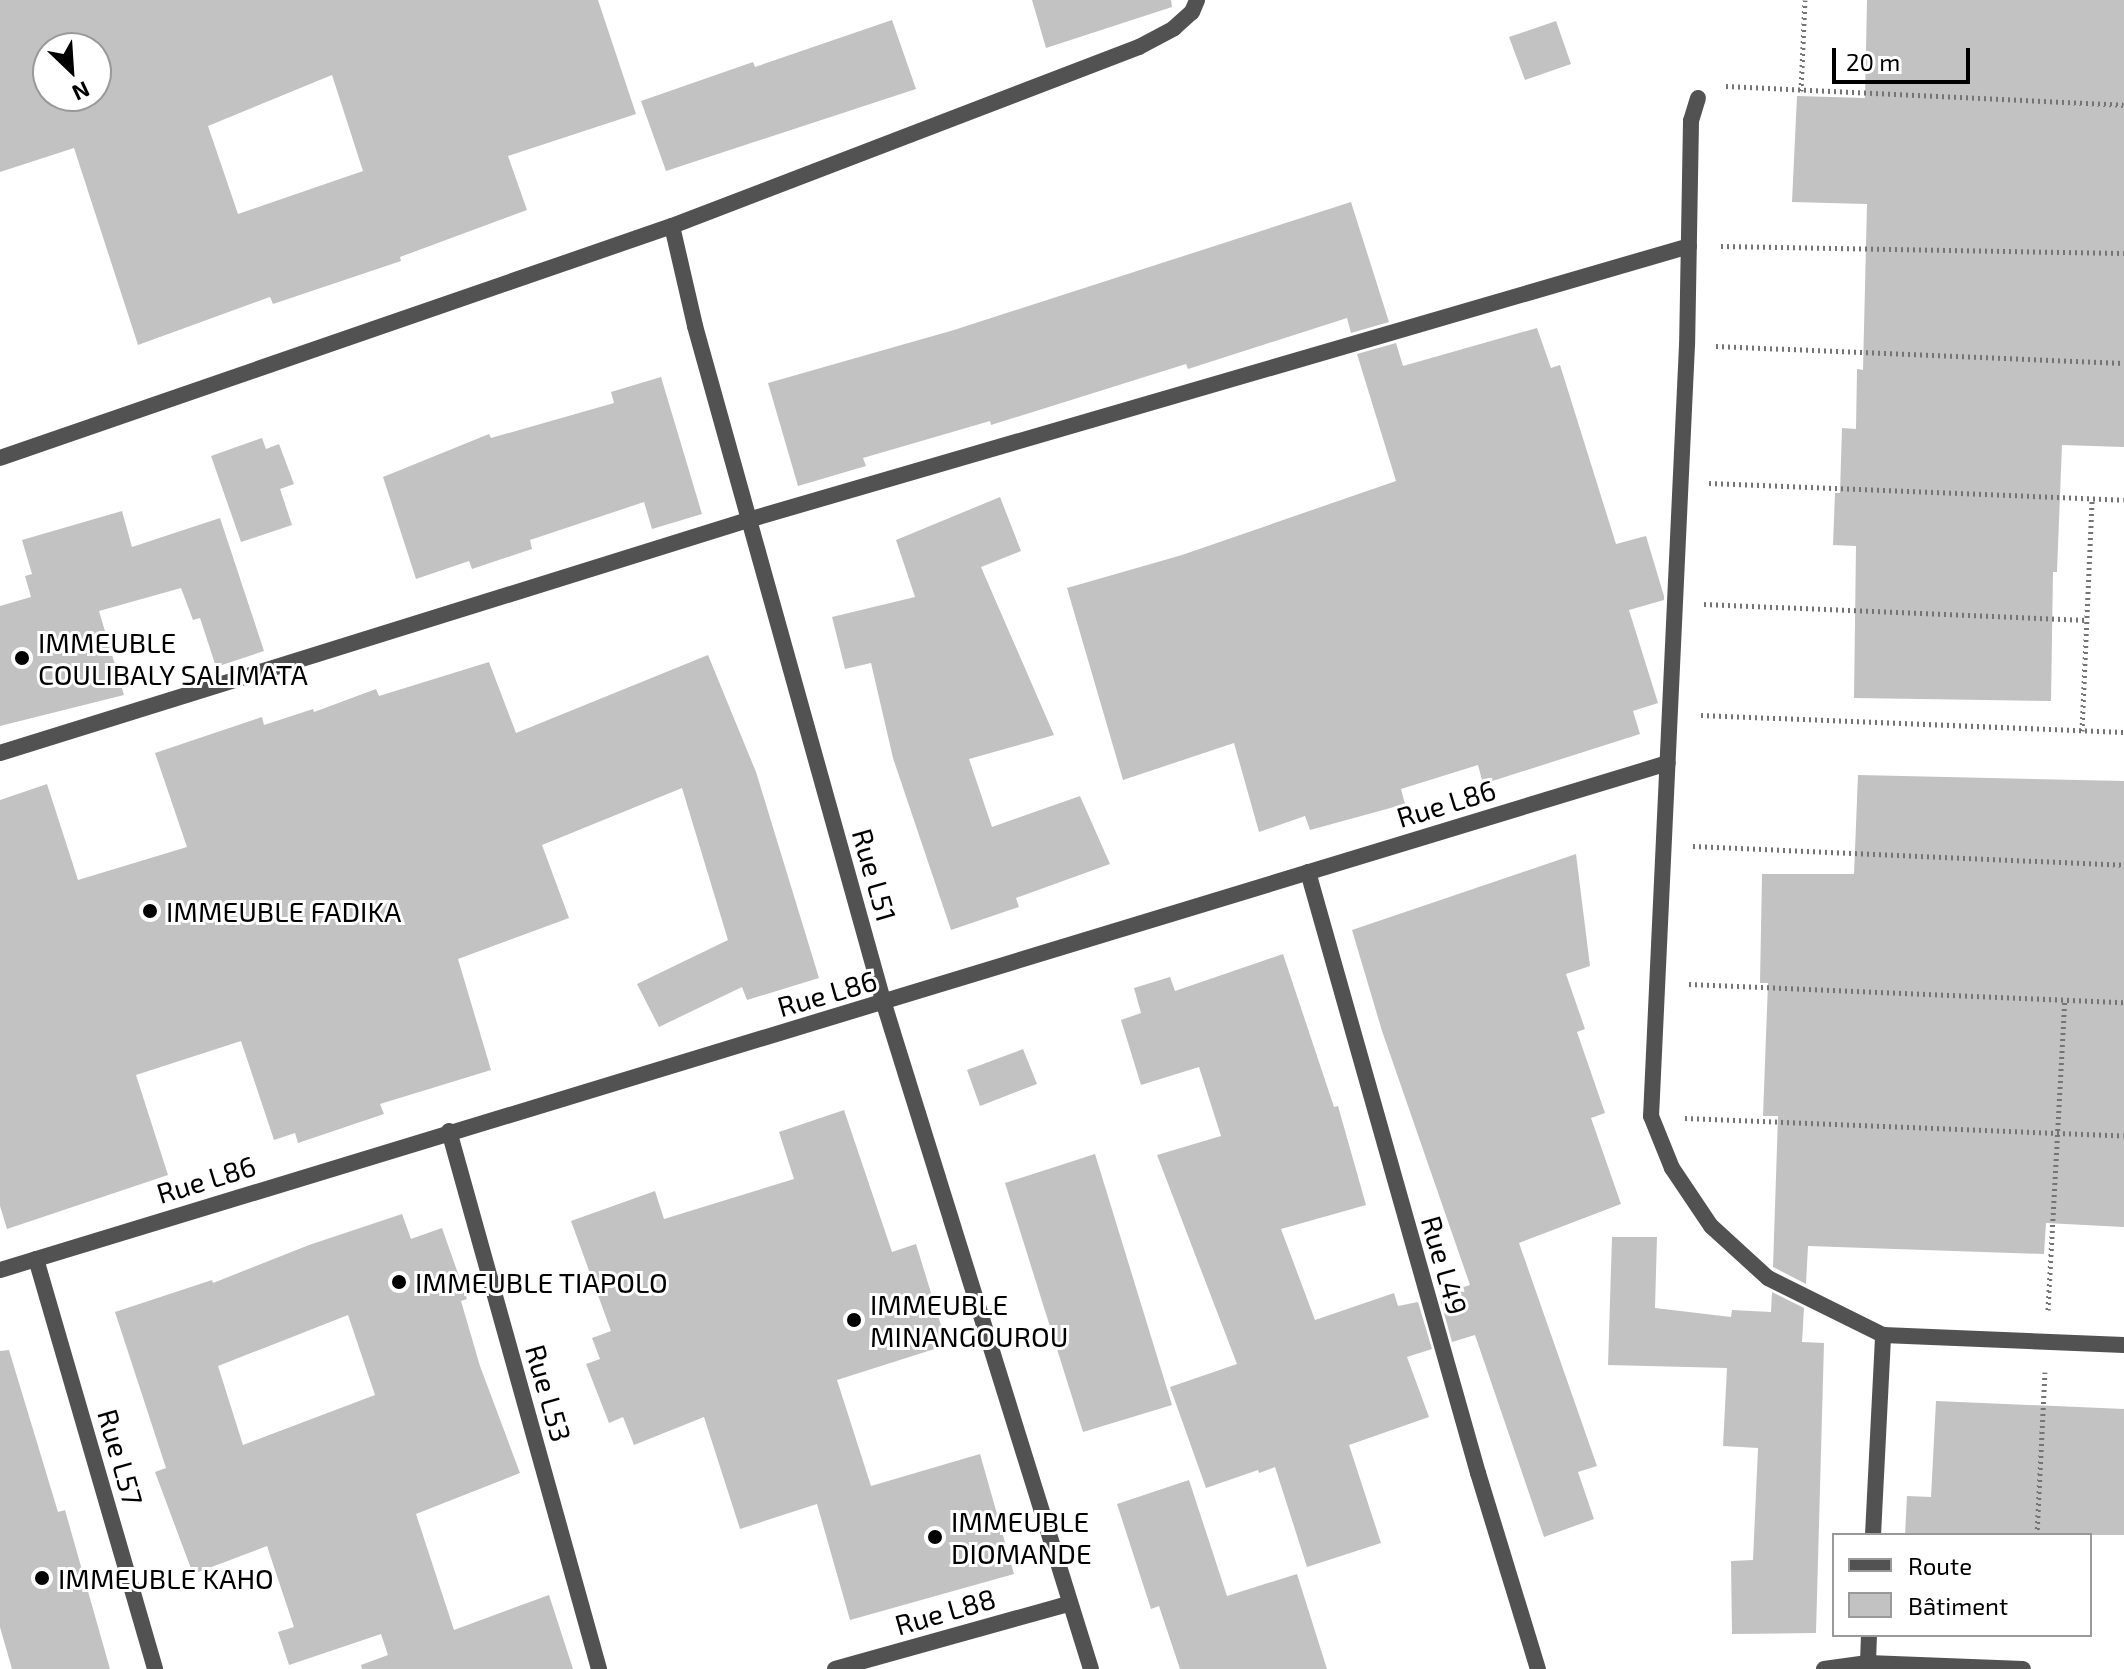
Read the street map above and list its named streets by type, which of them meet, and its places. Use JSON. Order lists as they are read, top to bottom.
{
  "streets": {
    "street": [
      "Rue L86",
      "Rue L51",
      "Rue L49",
      "Rue L53",
      "Rue L57",
      "Rue L88"
    ]
  },
  "crossings": [
    ["Rue L86", "Rue L51"],
    ["Rue L86", "Rue L49"],
    ["Rue L86", "Rue L53"],
    ["Rue L86", "Rue L57"],
    ["Rue L51", "Rue L88"]
  ],
  "places": [
    "IMMEUBLE COULIBALY SALIMATA",
    "IMMEUBLE FADIKA",
    "IMMEUBLE TIAPOLO",
    "IMMEUBLE MINANGOUROU",
    "IMMEUBLE DIOMANDE",
    "IMMEUBLE KAHO"
  ],
  "legend": ["Route", "Bâtiment"],
  "scale_bar": "20 m",
  "north": "bottom right"
}
